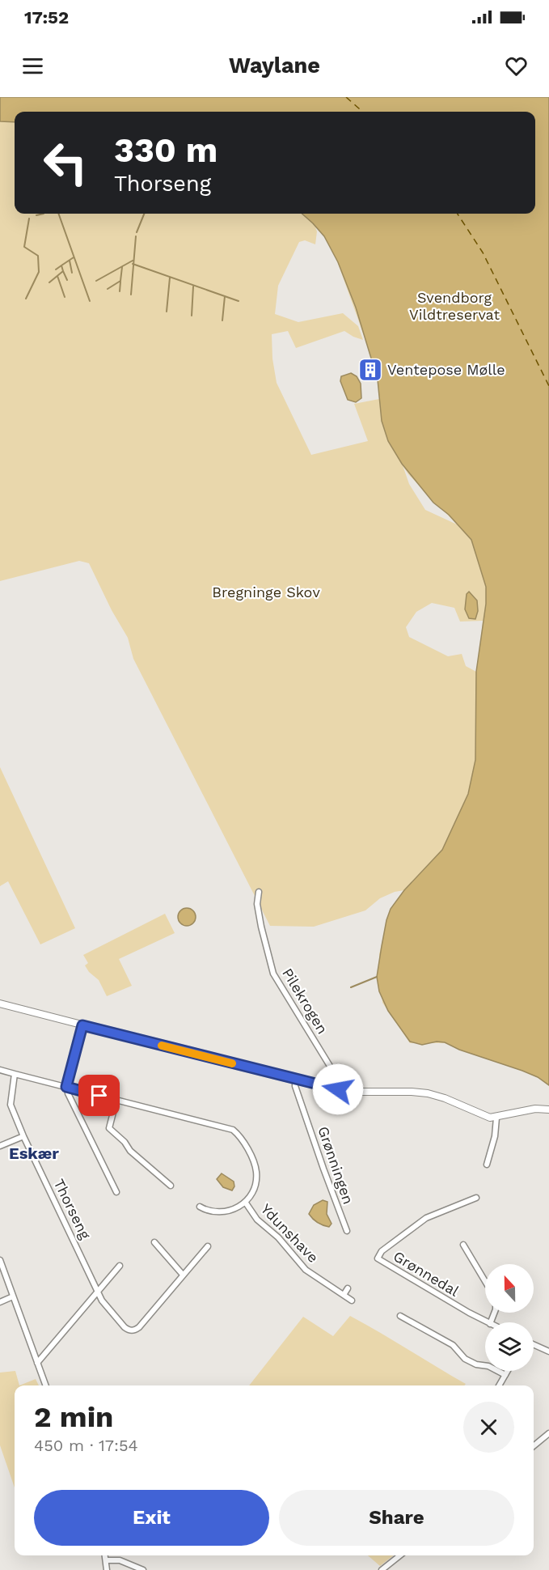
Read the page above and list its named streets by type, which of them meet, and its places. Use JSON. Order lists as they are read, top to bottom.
{
  "streets": {
    "street": [
      "Pilekrogen",
      "Grønningen",
      "Thorseng",
      "Ydunshave",
      "Grønnedal"
    ]
  },
  "districts": ["Eskær"],
  "parks": ["Svendborg Vildtreservat", "Bregninge Skov"],
  "places": {
    "building": ["Ventepose Mølle"]
  },
  "north": "top",
  "page": {
    "status": "17:52",
    "header": "Waylane",
    "turn": ["330 m", "Thorseng"],
    "heading": ["2 min", "450 m · 17:54"],
    "buttons": ["Exit", "Share"]
  }
}
